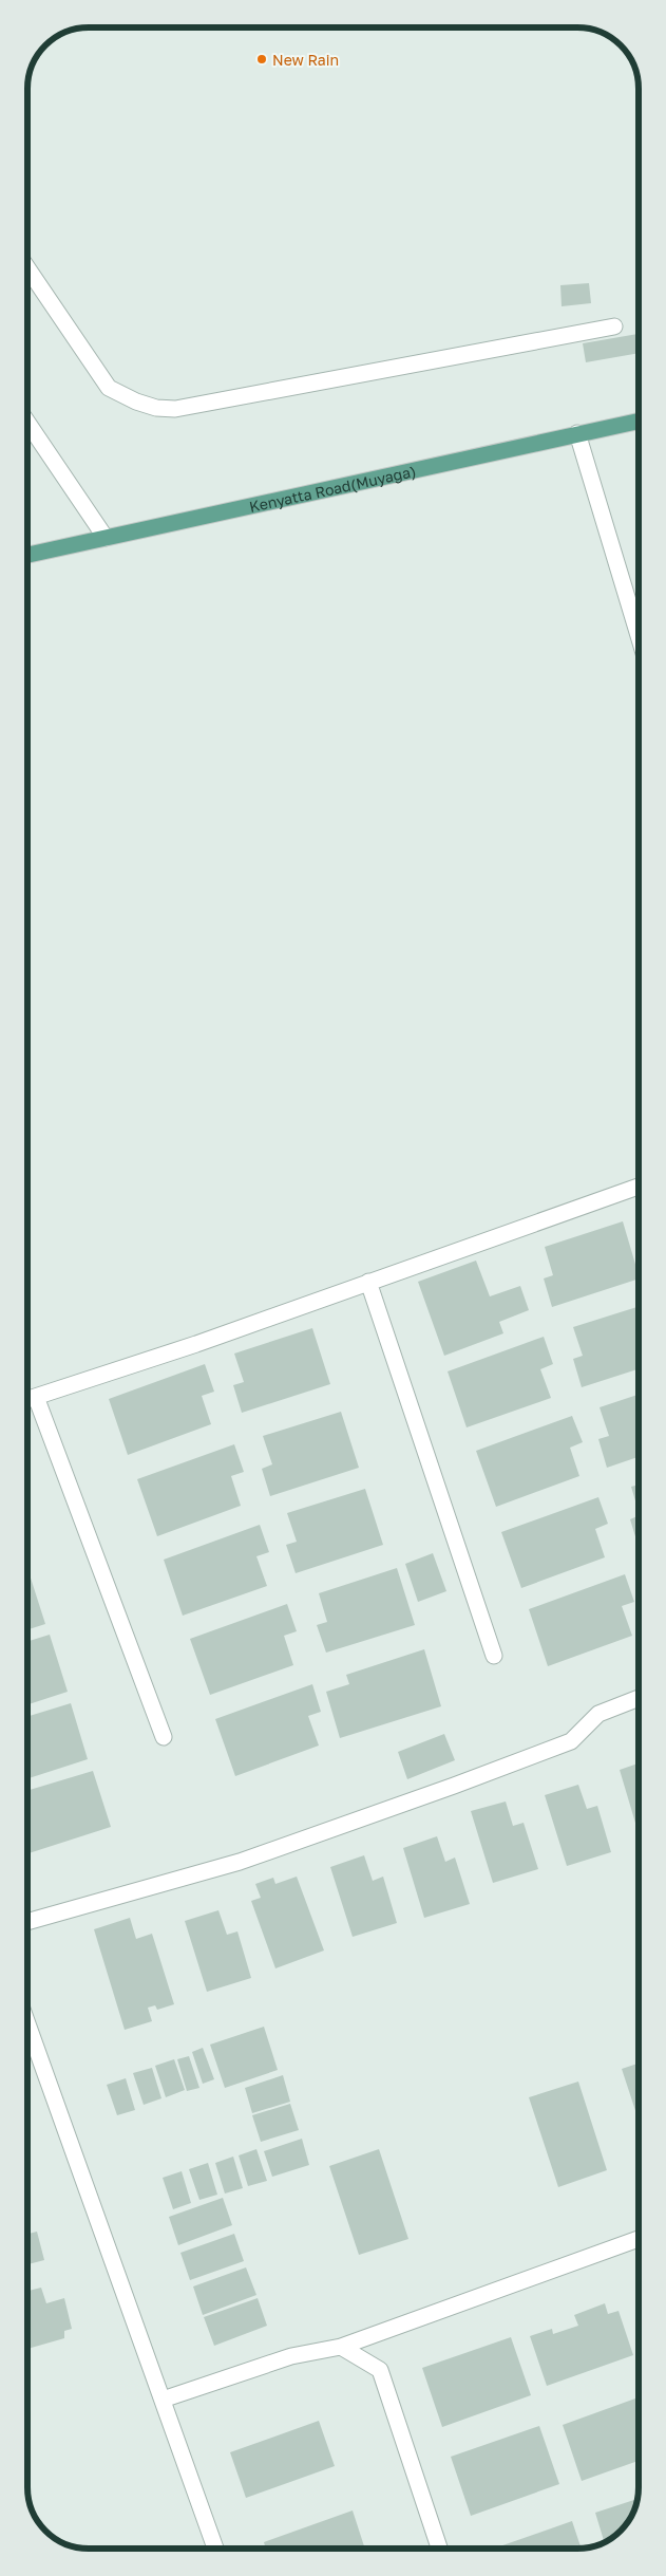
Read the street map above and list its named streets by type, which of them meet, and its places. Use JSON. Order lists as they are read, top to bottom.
{
  "streets": {
    "main road": ["Kenyatta Road(Muyaga)"]
  },
  "places": ["New Rain"]
}
